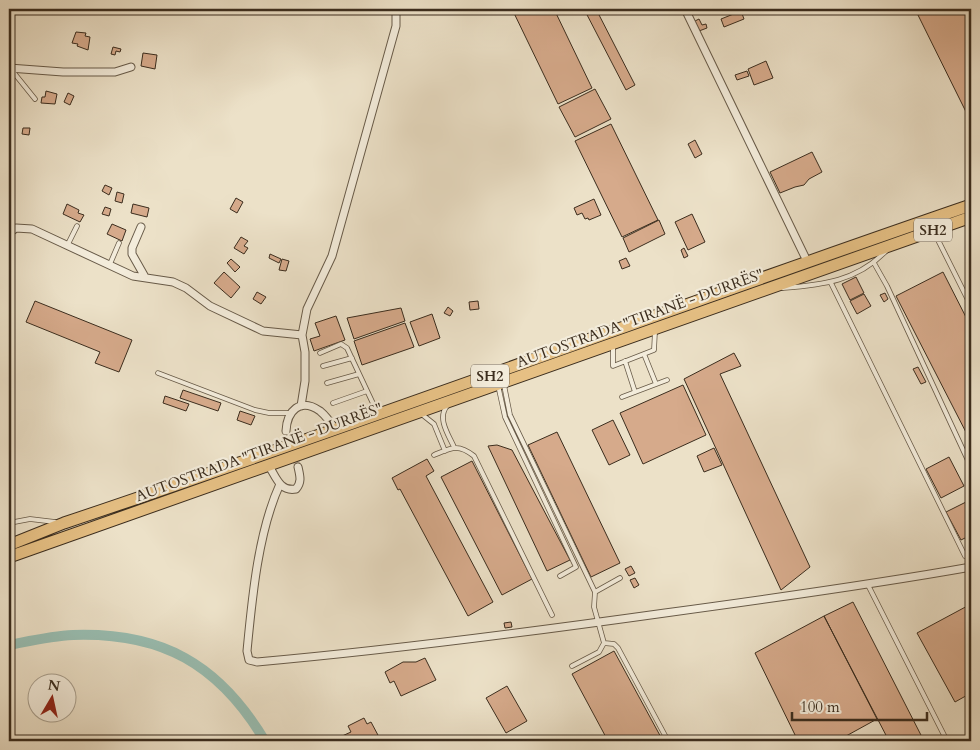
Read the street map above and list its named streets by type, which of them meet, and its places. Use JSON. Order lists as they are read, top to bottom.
{
  "streets": {
    "highway": ["SH2", "AUTOSTRADA \"TIRANË - DURRËS\""]
  },
  "scale_bar": "100 m",
  "north": "top"
}
